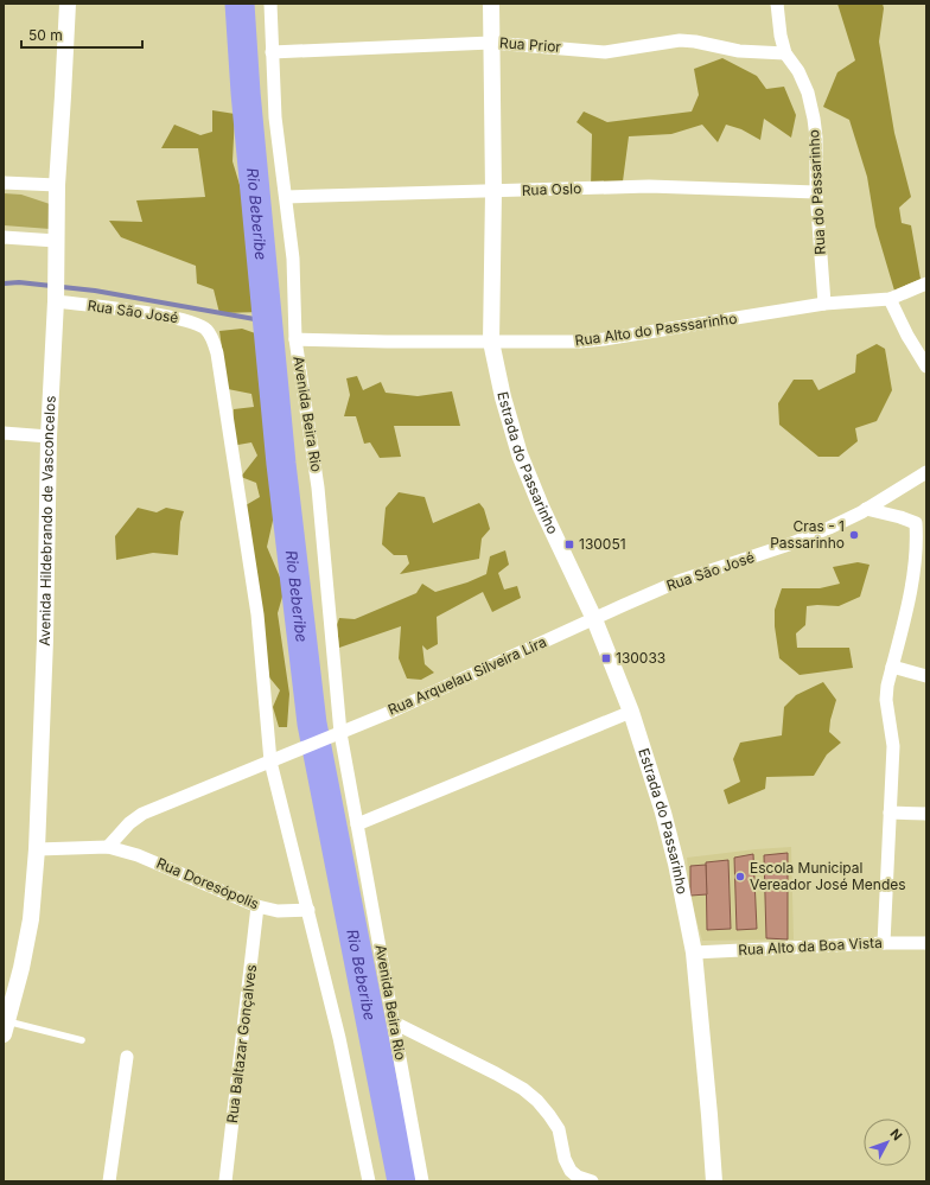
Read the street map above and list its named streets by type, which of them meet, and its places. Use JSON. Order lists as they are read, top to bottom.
{
  "streets": {
    "street": [
      "Rua Prior",
      "Rua Oslo",
      "Rua do Passarinho",
      "Rua São José",
      "Rua Alto do Passsarinho",
      "Avenida Beira Rio",
      "Estrada do Passarinho",
      "Avenida Hildebrando de Vasconcelos",
      "Rua Arquelau Silveira Lira",
      "Rua Doresópolis",
      "Rua Alto da Boa Vista",
      "Rua Baltazar Gonçalves"
    ]
  },
  "crossings": [
    ["Rua Prior", "Rua do Passarinho"],
    ["Rua Prior", "Avenida Beira Rio"],
    ["Rua Prior", "Estrada do Passarinho"],
    ["Rua Oslo", "Rua do Passarinho"],
    ["Rua Oslo", "Avenida Beira Rio"],
    ["Rua Oslo", "Estrada do Passarinho"],
    ["Rua do Passarinho", "Rua Alto do Passsarinho"],
    ["Rua São José", "Estrada do Passarinho"],
    ["Rua São José", "Avenida Hildebrando de Vasconcelos"],
    ["Rua São José", "Rua Arquelau Silveira Lira"],
    ["Rua Alto do Passsarinho", "Avenida Beira Rio"],
    ["Rua Alto do Passsarinho", "Estrada do Passarinho"],
    ["Avenida Beira Rio", "Rua Arquelau Silveira Lira"],
    ["Estrada do Passarinho", "Rua Arquelau Silveira Lira"],
    ["Estrada do Passarinho", "Rua Alto da Boa Vista"],
    ["Rua Doresópolis", "Rua Baltazar Gonçalves"]
  ],
  "water": ["Rio Beberibe"],
  "places": {
    "other": ["Cras - 1 Passarinho", "Escola Municipal Vereador José Mendes"],
    "transit": ["130051", "130033"]
  },
  "scale_bar": "50 m",
  "north": "top right"
}
